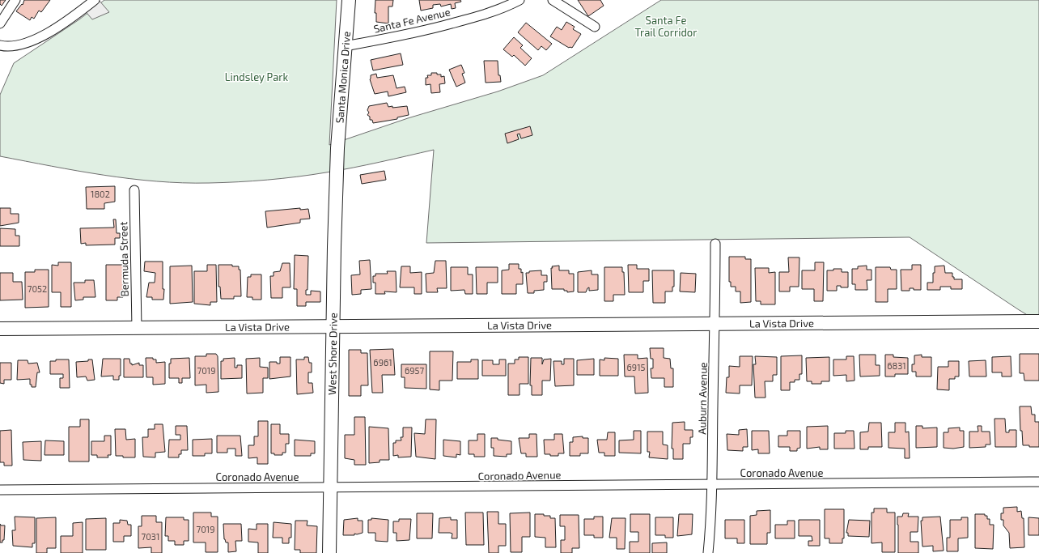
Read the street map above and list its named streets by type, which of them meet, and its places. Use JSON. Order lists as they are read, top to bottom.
{
  "streets": {
    "street": [
      "Santa Fe Avenue",
      "Santa Monica Drive",
      "Bermuda Street",
      "La Vista Drive",
      "West Shore Drive",
      "Auburn Avenue",
      "Coronado Avenue"
    ]
  },
  "crossings": [
    ["Santa Fe Avenue", "Santa Monica Drive"],
    ["Santa Monica Drive", "West Shore Drive"],
    ["Bermuda Street", "La Vista Drive"],
    ["La Vista Drive", "West Shore Drive"],
    ["La Vista Drive", "Auburn Avenue"],
    ["West Shore Drive", "Coronado Avenue"],
    ["Auburn Avenue", "Coronado Avenue"]
  ],
  "parks": ["Santa Fe Trail Corridor", "Lindsley Park"],
  "house_numbers": [
    "1802",
    "7052",
    "6961",
    "6831",
    "6915",
    "7019",
    "6957",
    "7019",
    "7031"
  ]
}
